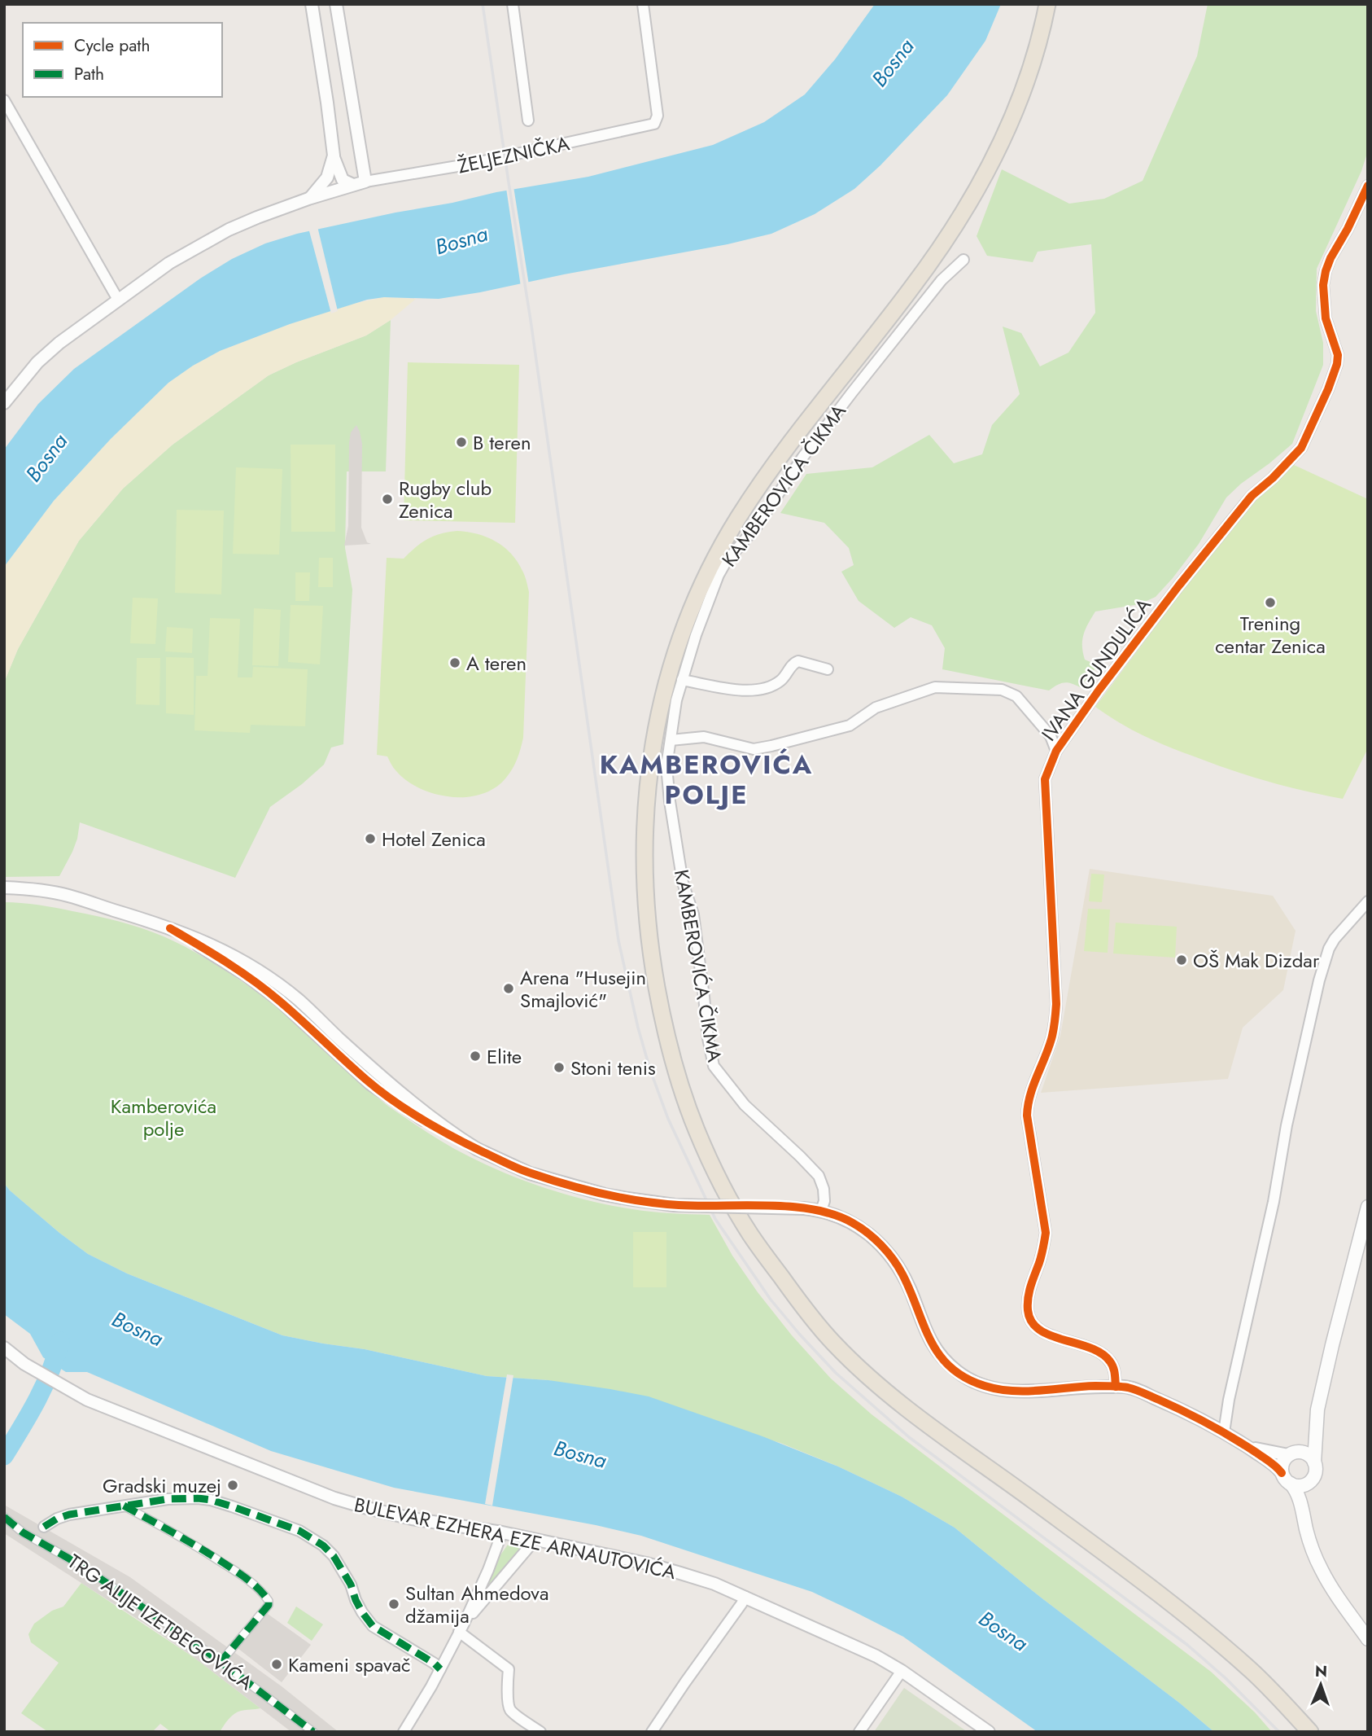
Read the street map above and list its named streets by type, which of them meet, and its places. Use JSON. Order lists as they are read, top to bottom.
{
  "streets": {
    "street": [
      "ŽELJEZNIČKA",
      "KAMBEROVIĆA ČIKMA",
      "IVANA GUNDULIĆA",
      "BULEVAR EZHERA EZE ARNAUTOVIĆA",
      "TRG ALIJE IZETBEGOVIĆA"
    ]
  },
  "districts": ["KAMBEROVIĆA POLJE"],
  "water": ["Bosna"],
  "parks": ["Kamberovića polje"],
  "places": [
    "B teren",
    "Rugby club Zenica",
    "Trening centar Zenica",
    "A teren",
    "Hotel Zenica",
    "OŠ Mak Dizdar",
    "Arena \"Husejin Smajlović\"",
    "Elite",
    "Stoni tenis",
    "Gradski muzej",
    "Sultan Ahmedova džamija",
    "Kameni spavač"
  ],
  "legend": ["Cycle path", "Path"],
  "north": "top"
}
